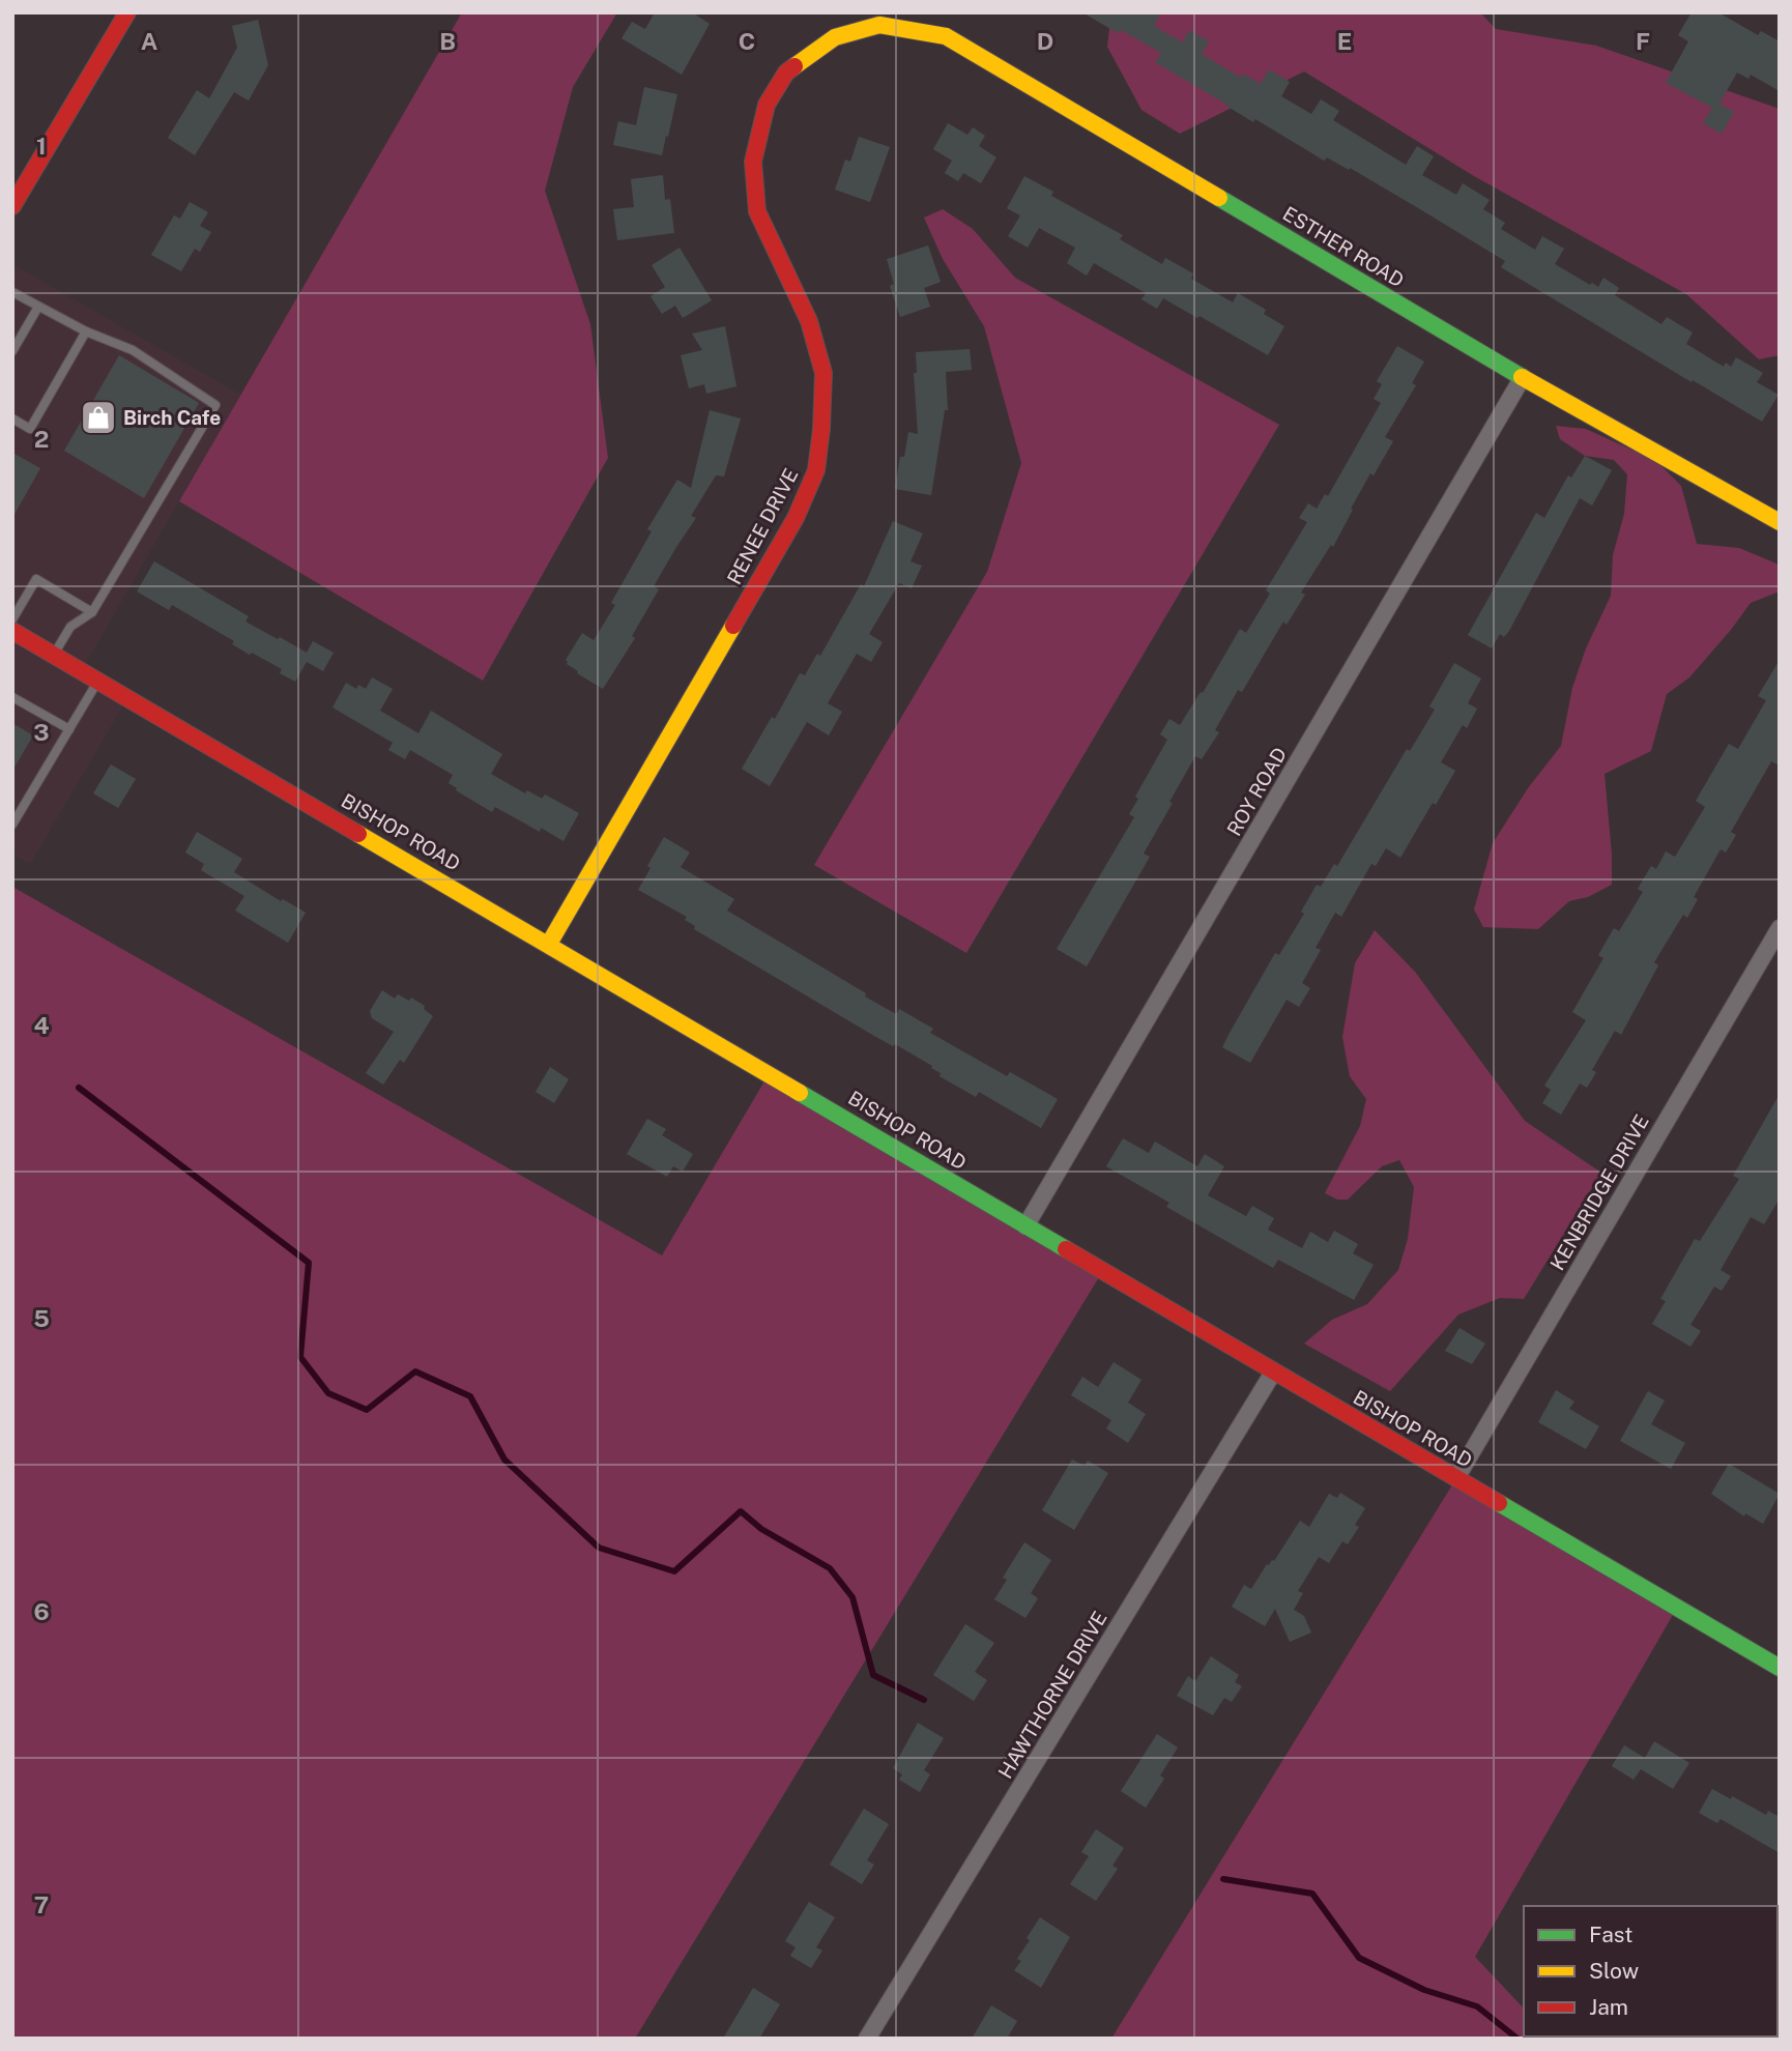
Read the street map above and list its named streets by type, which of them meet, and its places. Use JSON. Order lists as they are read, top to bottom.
{
  "streets": {
    "street": [
      "ESTHER ROAD",
      "RENEE DRIVE",
      "ROY ROAD",
      "BISHOP ROAD",
      "KENBRIDGE DRIVE",
      "HAWTHORNE DRIVE"
    ]
  },
  "crossings": [
    ["ESTHER ROAD", "RENEE DRIVE"],
    ["ESTHER ROAD", "ROY ROAD"],
    ["RENEE DRIVE", "BISHOP ROAD"],
    ["ROY ROAD", "BISHOP ROAD"],
    ["BISHOP ROAD", "KENBRIDGE DRIVE"],
    ["BISHOP ROAD", "HAWTHORNE DRIVE"]
  ],
  "places": {
    "shop": ["Birch Cafe"]
  },
  "legend": ["Fast", "Slow", "Jam"],
  "grid": {
    "columns": [
      "A",
      "B",
      "C",
      "D",
      "E",
      "F"
    ],
    "rows": [
      "1",
      "2",
      "3",
      "4",
      "5",
      "6",
      "7"
    ]
  }
}
